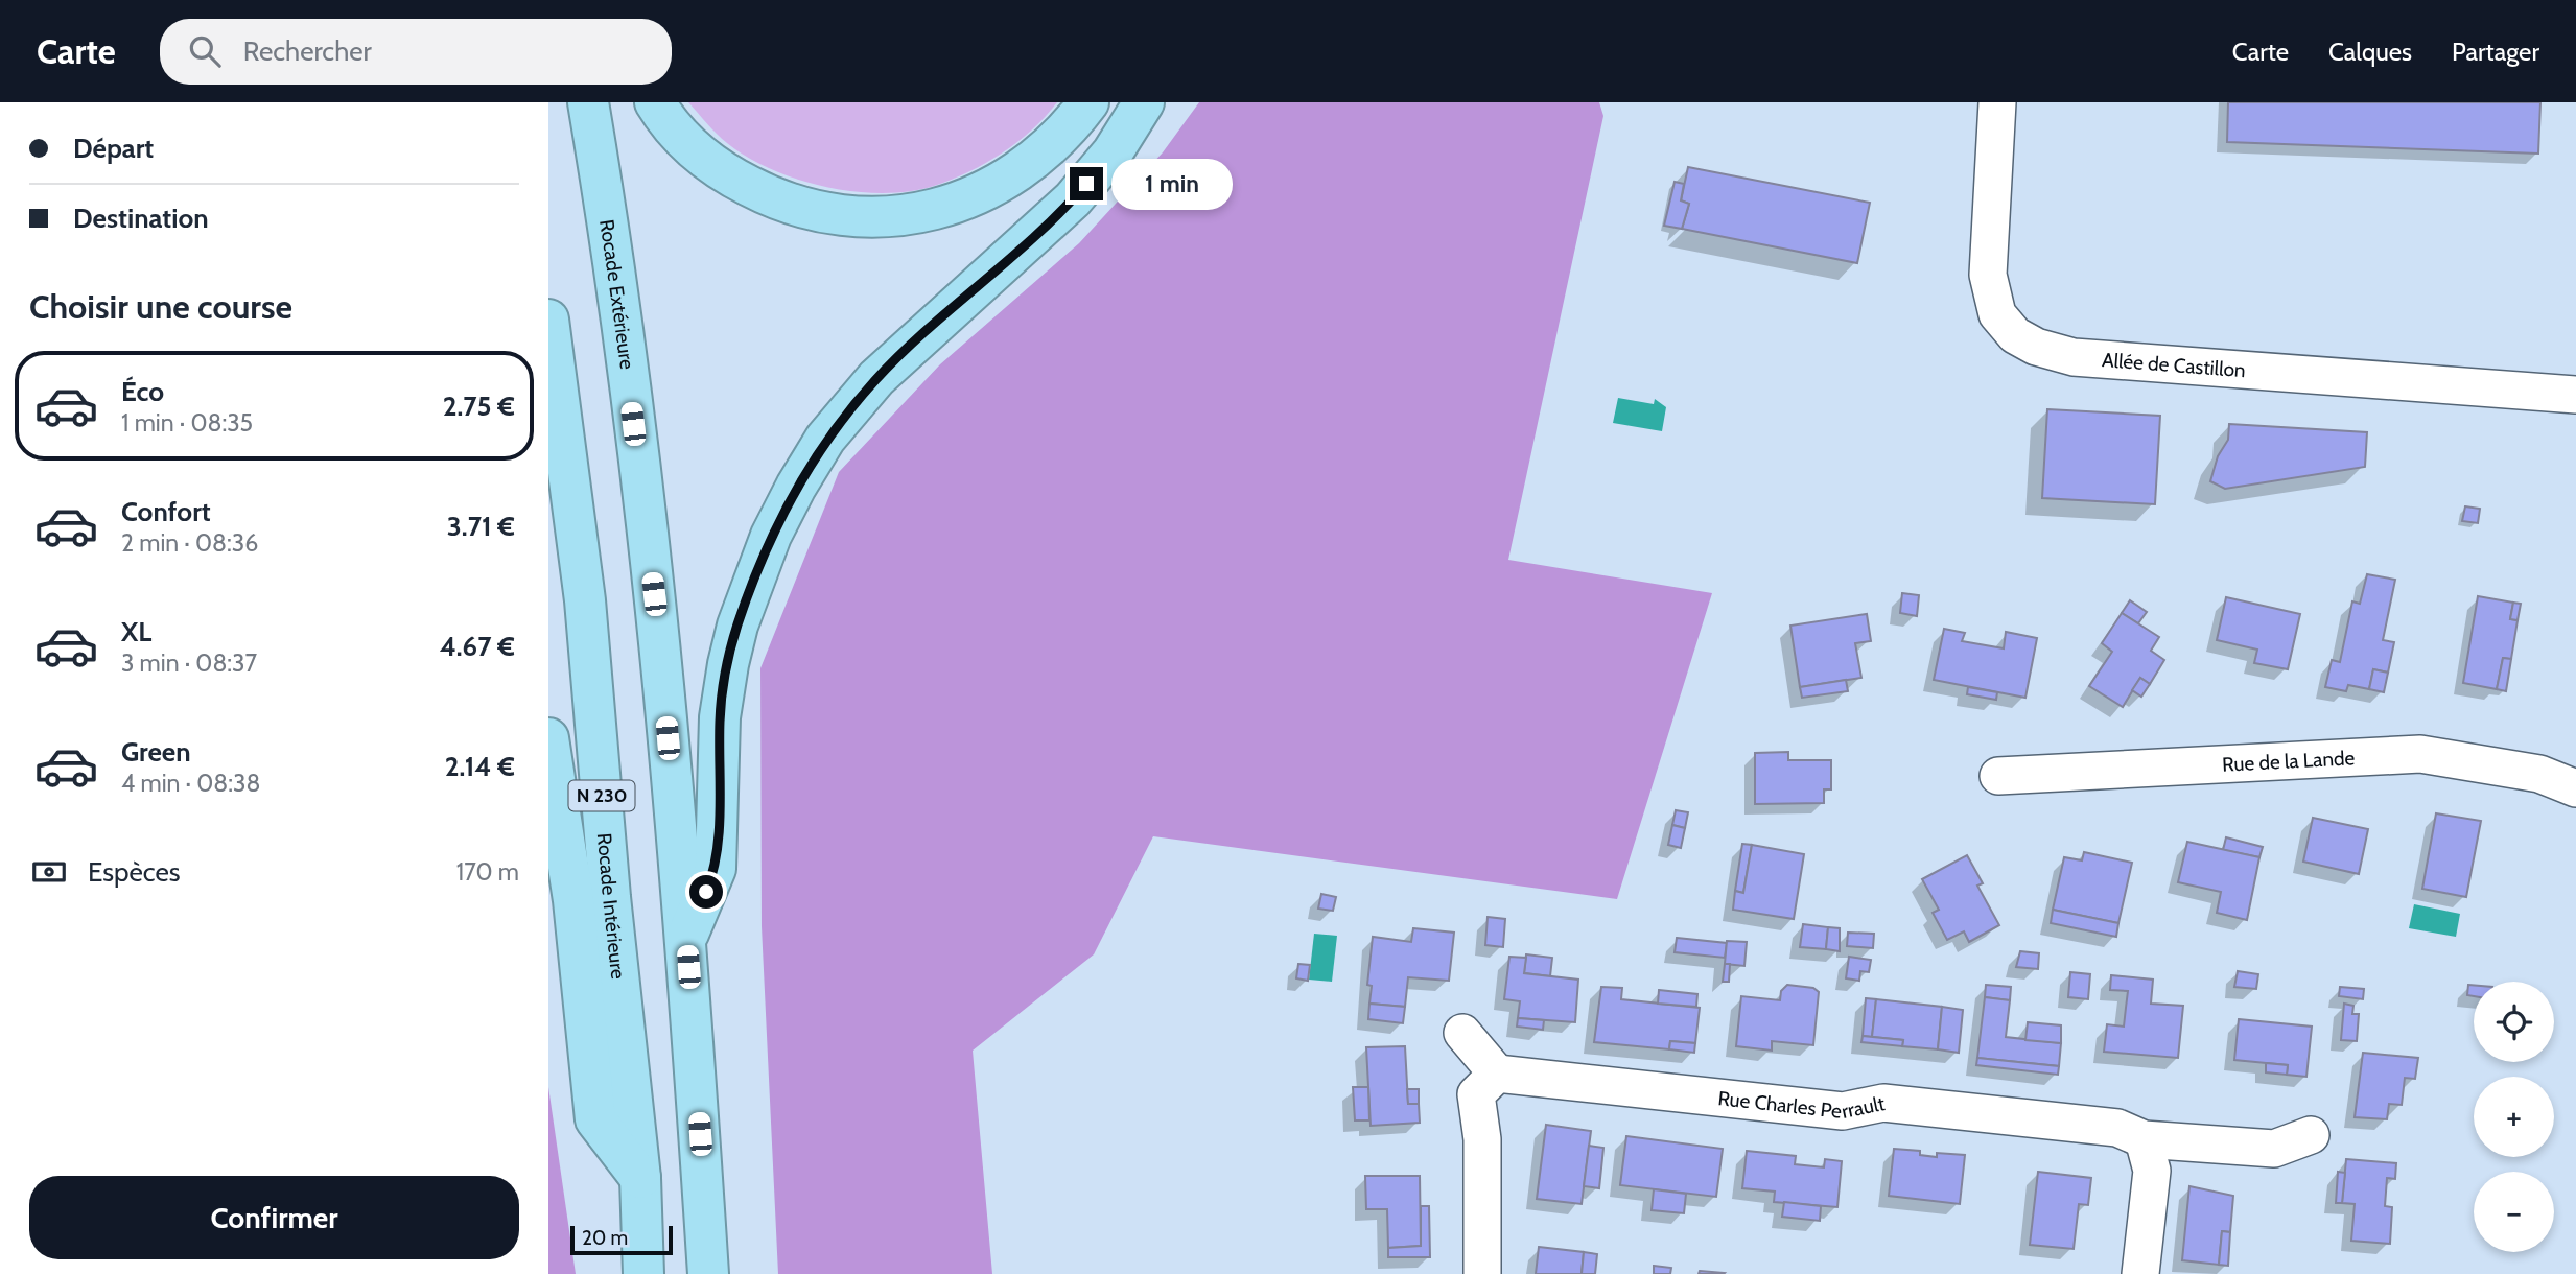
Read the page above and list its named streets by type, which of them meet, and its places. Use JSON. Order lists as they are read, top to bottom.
{
  "streets": {
    "highway": ["Rocade Extérieure", "N 230", "Rocade Intérieure"],
    "street": ["Allée de Castillon", "Rue de la Lande", "Rue Charles Perrault"]
  },
  "scale_bar": "20 m",
  "page": {
    "header": "Carte",
    "search": "Rechercher",
    "nav": ["Carte", "Calques", "Partager"],
    "banner": ["Départ", "Destination"],
    "bubble": "1 min",
    "heading": "Choisir une course",
    "list": [
      {
        "name": "Éco",
        "note": "1 min · 08:35",
        "value": "2.75 €"
      },
      {
        "name": "Confort",
        "note": "2 min · 08:36",
        "value": "3.71 €"
      },
      {
        "name": "XL",
        "note": "3 min · 08:37",
        "value": "4.67 €"
      },
      {
        "name": "Green",
        "note": "4 min · 08:38",
        "value": "2.14 €"
      }
    ],
    "pay": ["Espèces", "170 m"],
    "map_buttons": ["+", "−"],
    "buttons": "Confirmer",
    "scale": "20 m"
  }
}
